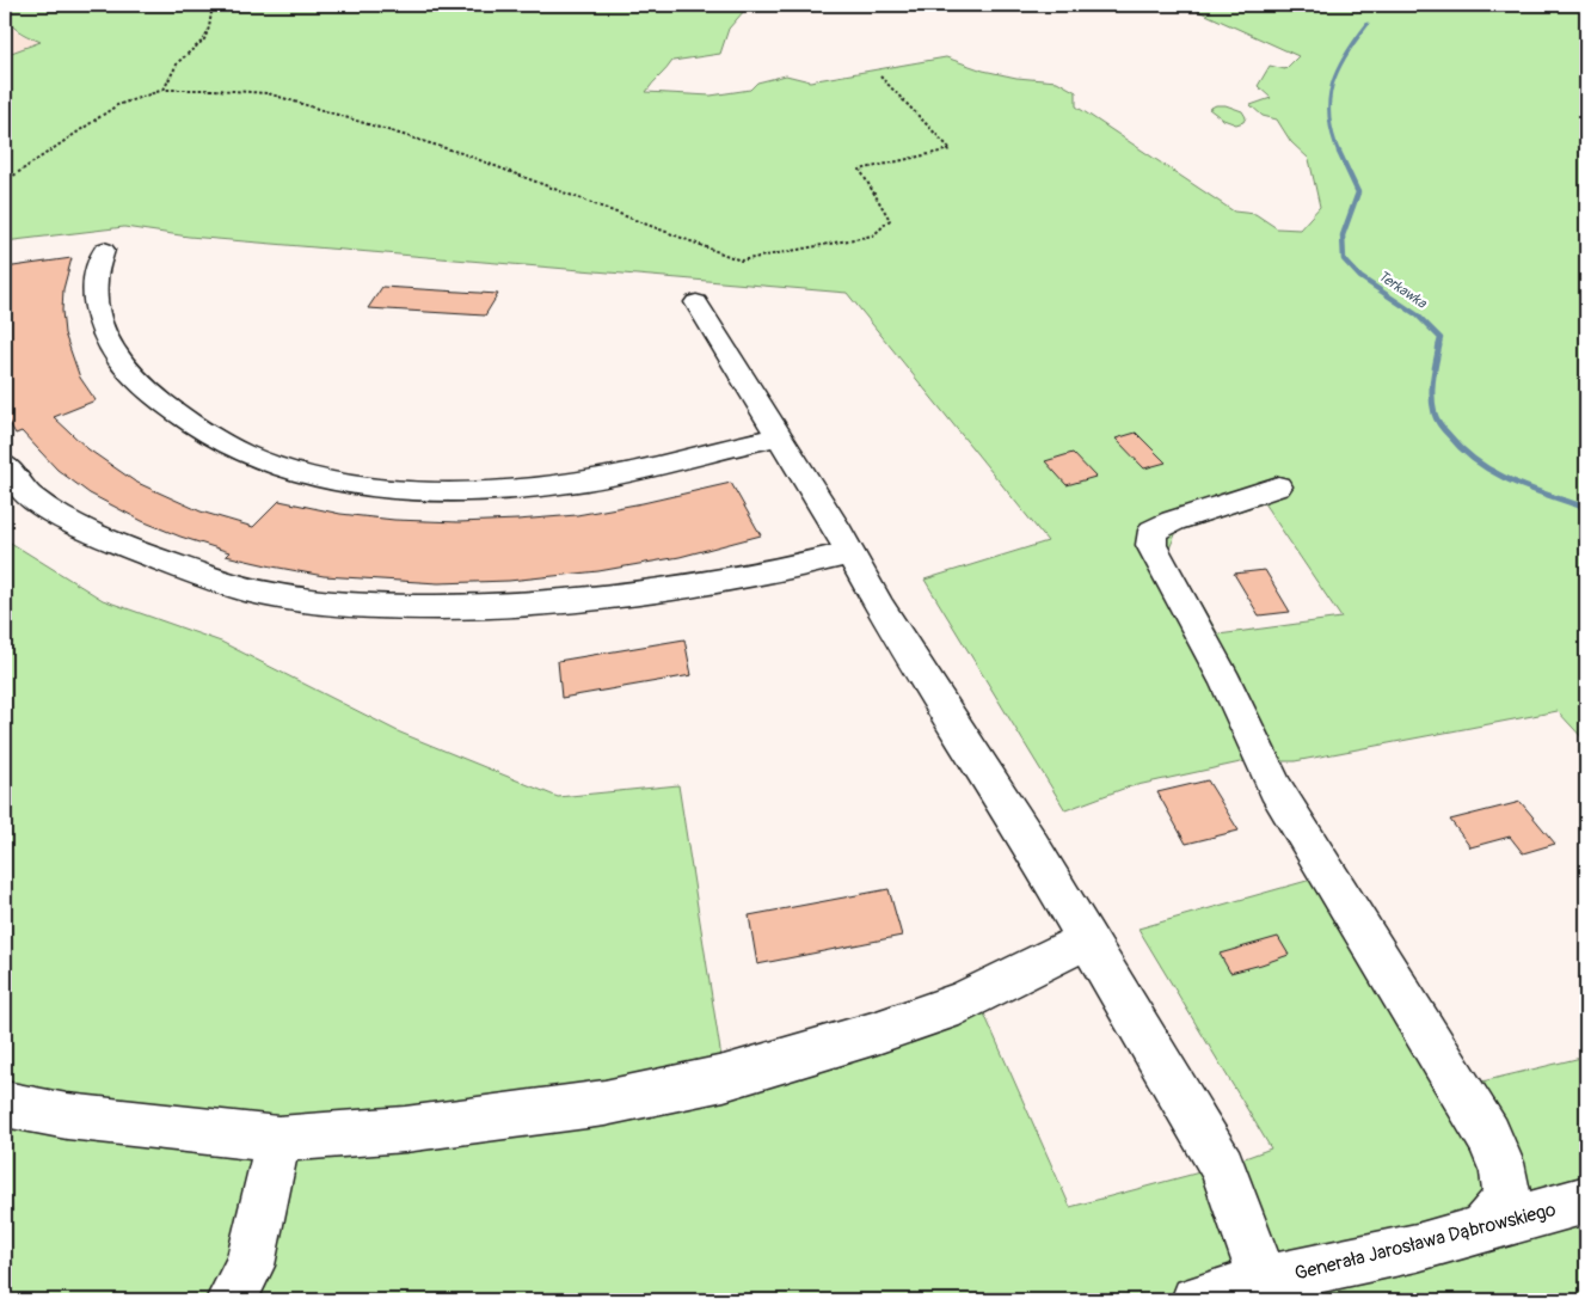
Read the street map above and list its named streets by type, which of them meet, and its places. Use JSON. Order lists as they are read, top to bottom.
{
  "streets": {
    "lane": ["Generała Jarosława Dąbrowskiego"]
  },
  "water": ["Terkawka"]
}
